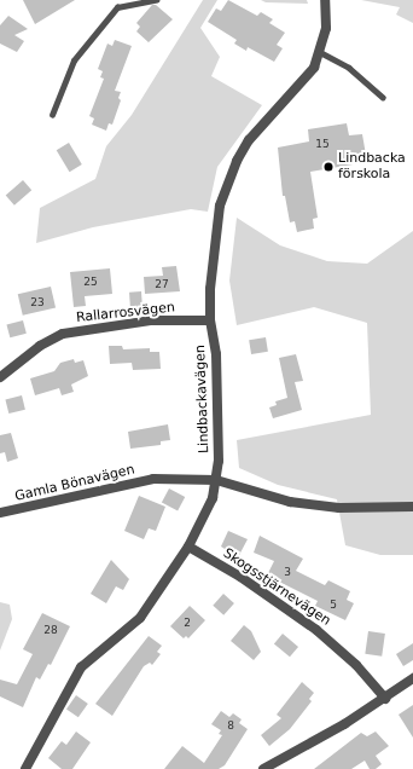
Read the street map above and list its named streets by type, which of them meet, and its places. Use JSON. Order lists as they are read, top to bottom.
{
  "streets": {
    "street": [
      "Rallarrosvägen",
      "Lindbackavägen",
      "Gamla Bönavägen",
      "Skogsstjärnevägen"
    ]
  },
  "crossings": [
    ["Rallarrosvägen", "Lindbackavägen"],
    ["Lindbackavägen", "Gamla Bönavägen"],
    ["Lindbackavägen", "Skogsstjärnevägen"]
  ],
  "places": ["Lindbacka förskola"],
  "house_numbers": [
    "15",
    "25",
    "27",
    "23",
    "3",
    "5",
    "2",
    "28",
    "8"
  ]
}
